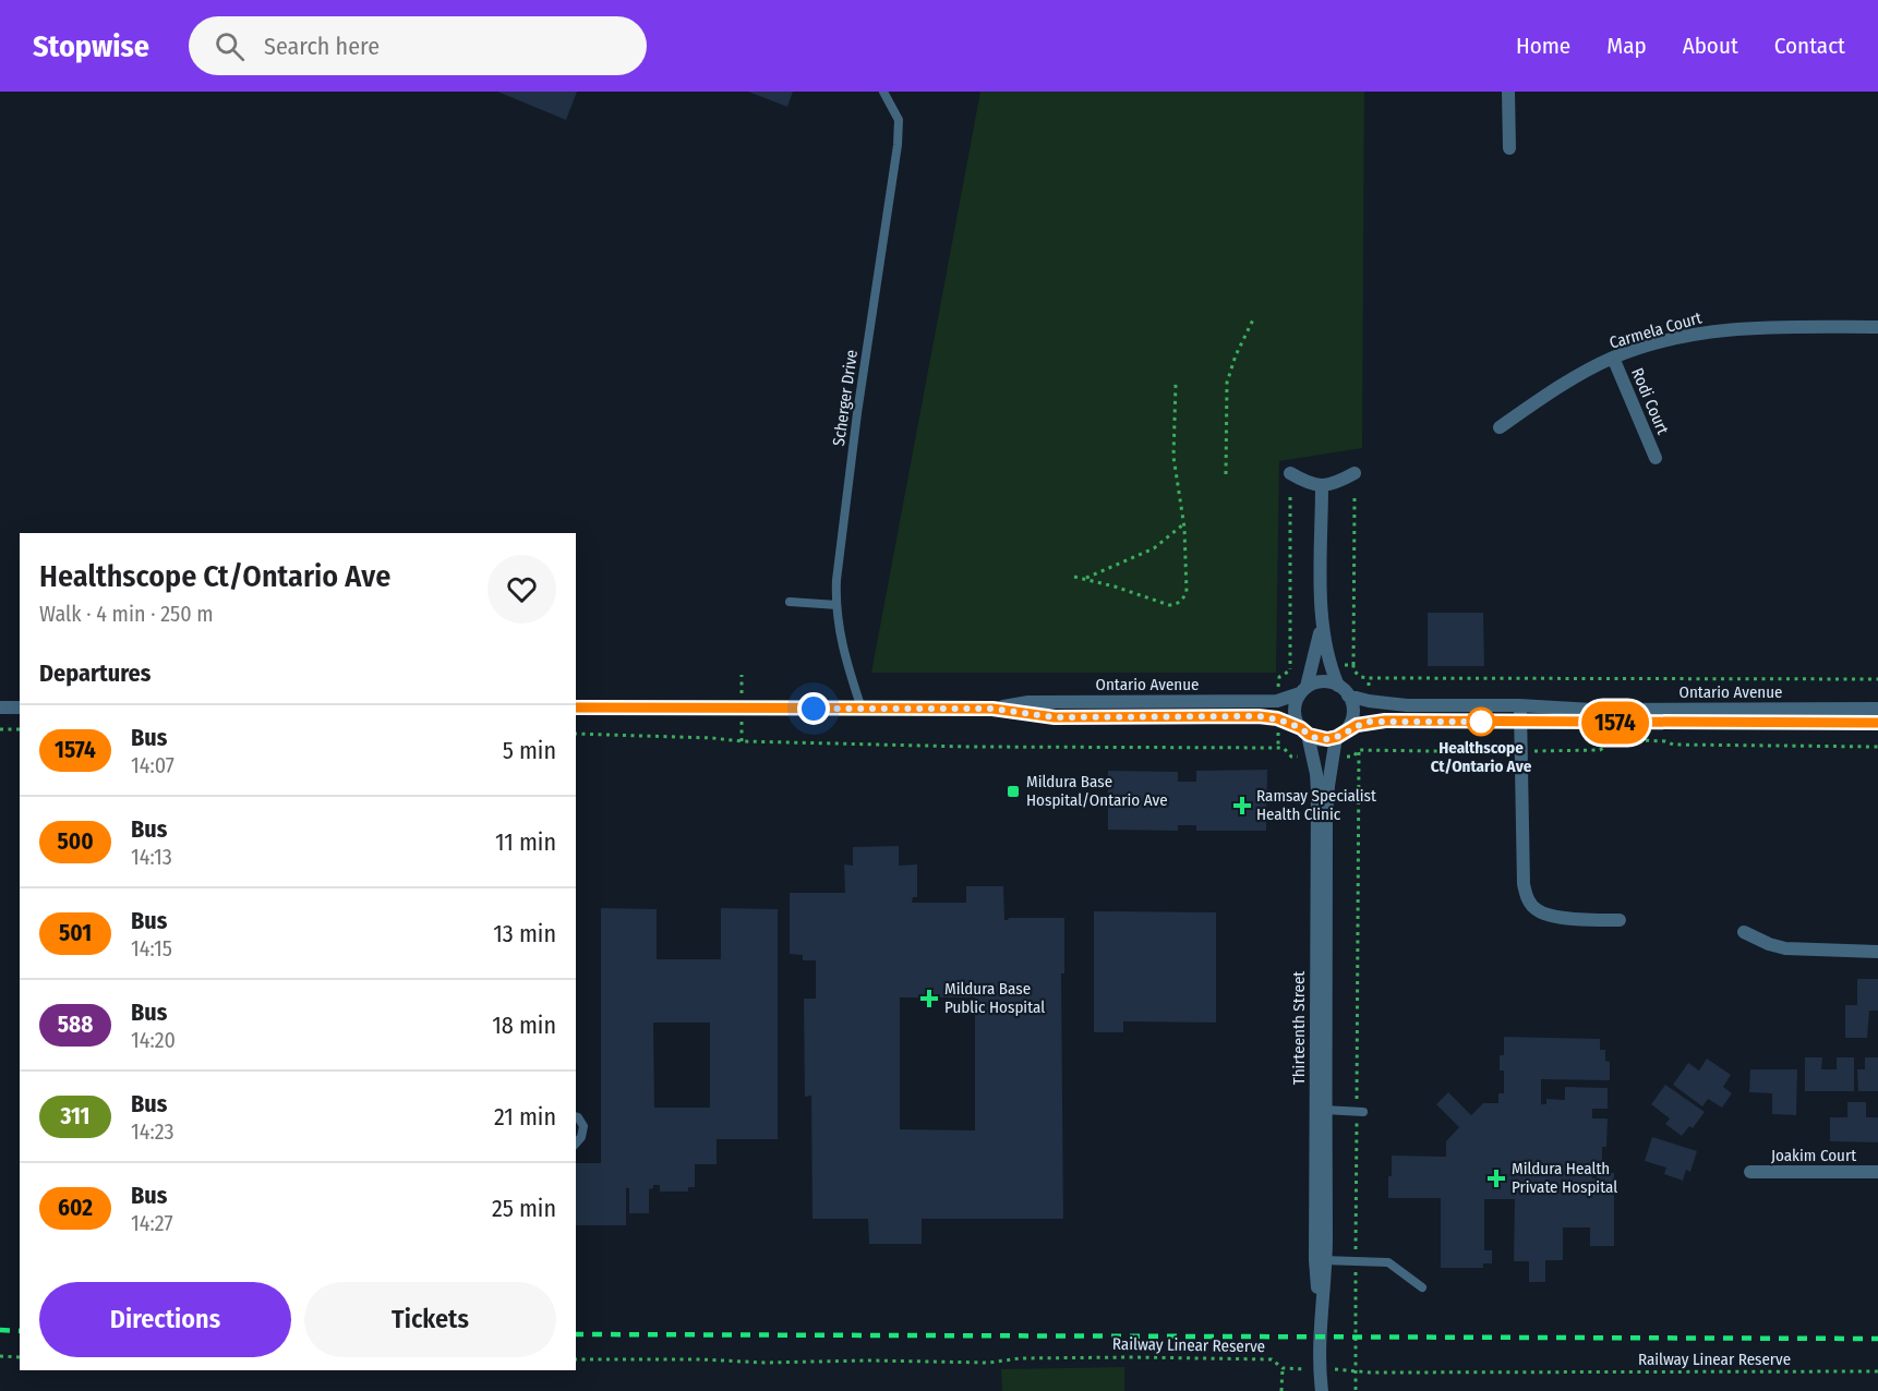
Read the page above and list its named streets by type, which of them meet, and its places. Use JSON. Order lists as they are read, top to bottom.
{
  "streets": {
    "street": [
      "Carmela Court",
      "Rodi Court",
      "Ontario Avenue",
      "Thirteenth Street",
      "Joakim Court"
    ],
    "lane": ["Scherger Drive"],
    "path": ["Railway Linear Reserve"]
  },
  "crossings": [
    ["Carmela Court", "Rodi Court"],
    ["Scherger Drive", "Ontario Avenue"],
    ["Ontario Avenue", "Thirteenth Street"],
    ["Thirteenth Street", "Railway Linear Reserve"]
  ],
  "places": {
    "other": ["Healthscope Ct/Ontario Ave"],
    "transit": ["Mildura Base Hospital/Ontario Ave"],
    "health": ["Ramsay Specialist Health Clinic", "Mildura Base Public Hospital", "Mildura Health Private Hospital"]
  },
  "lines": ["bus line 1574"],
  "page": {
    "header": "Stopwise",
    "search": "Search here",
    "nav": [
      "Home",
      "Map",
      "About",
      "Contact"
    ],
    "on_map": "1574",
    "heading": [
      ["Healthscope Ct/Ontario Ave", "Walk · 4 min · 250 m"],
      "Departures"
    ],
    "list": [
      {
        "mark": "1574",
        "name": "Bus",
        "note": "14:07",
        "value": "5 min"
      },
      {
        "mark": "500",
        "name": "Bus",
        "note": "14:13",
        "value": "11 min"
      },
      {
        "mark": "501",
        "name": "Bus",
        "note": "14:15",
        "value": "13 min"
      },
      {
        "mark": "588",
        "name": "Bus",
        "note": "14:20",
        "value": "18 min"
      },
      {
        "mark": "311",
        "name": "Bus",
        "note": "14:23",
        "value": "21 min"
      },
      {
        "mark": "602",
        "name": "Bus",
        "note": "14:27",
        "value": "25 min"
      }
    ],
    "buttons": ["Directions", "Tickets"]
  }
}
